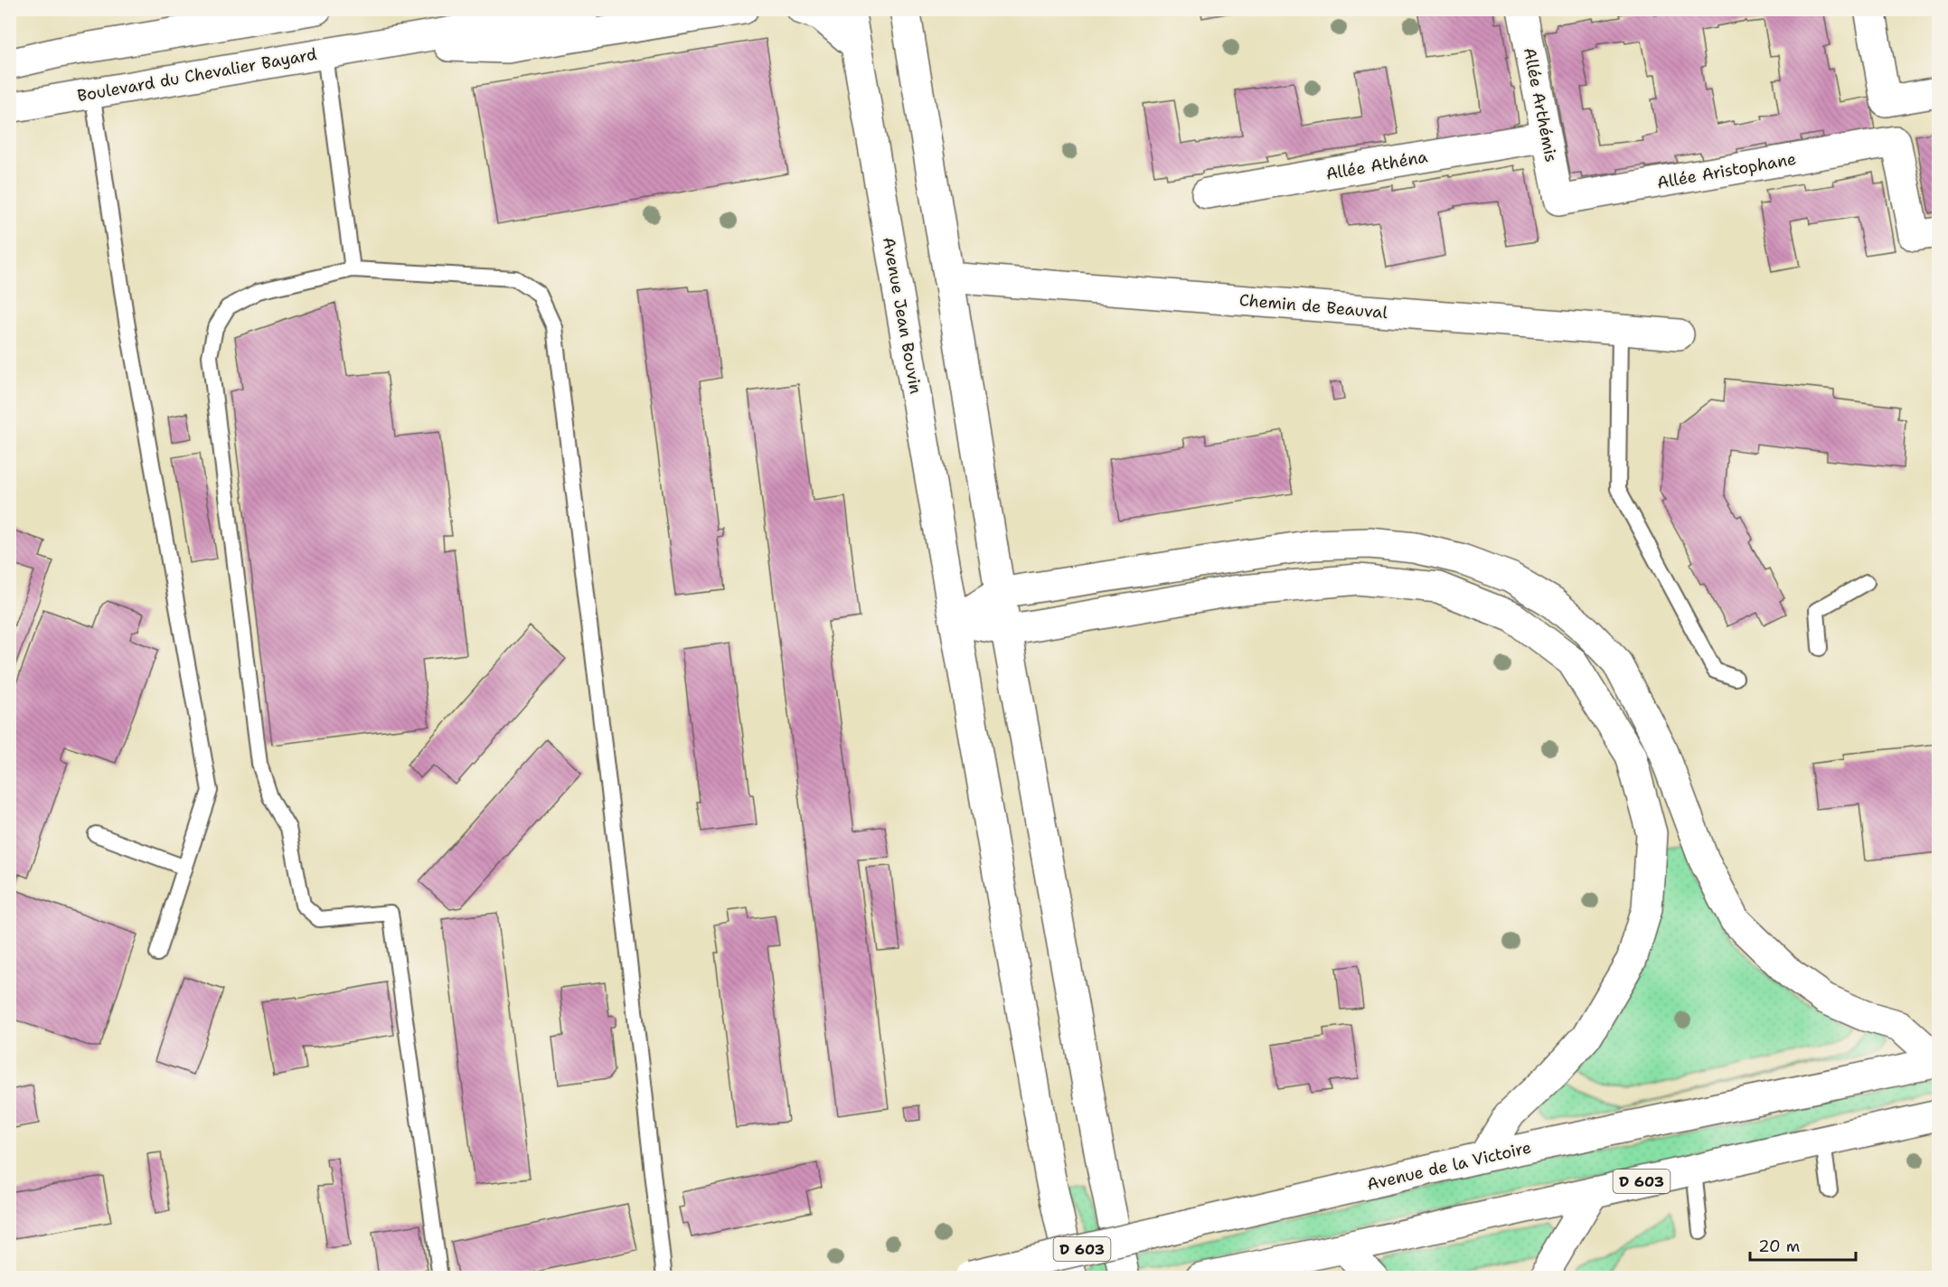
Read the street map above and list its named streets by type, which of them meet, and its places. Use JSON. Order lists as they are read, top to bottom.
{
  "streets": {
    "main road": [
      "Boulevard du Chevalier Bayard",
      "Allée Arthémis",
      "Allée Athéna",
      "Allée Aristophane",
      "Chemin de Beauval",
      "Avenue Jean Bouvin",
      "Avenue de la Victoire",
      "D 603"
    ]
  },
  "crossings": [
    ["Allée Arthémis", "Allée Athéna"],
    ["Allée Arthémis", "Allée Aristophane"]
  ],
  "scale_bar": "20 m"
}
